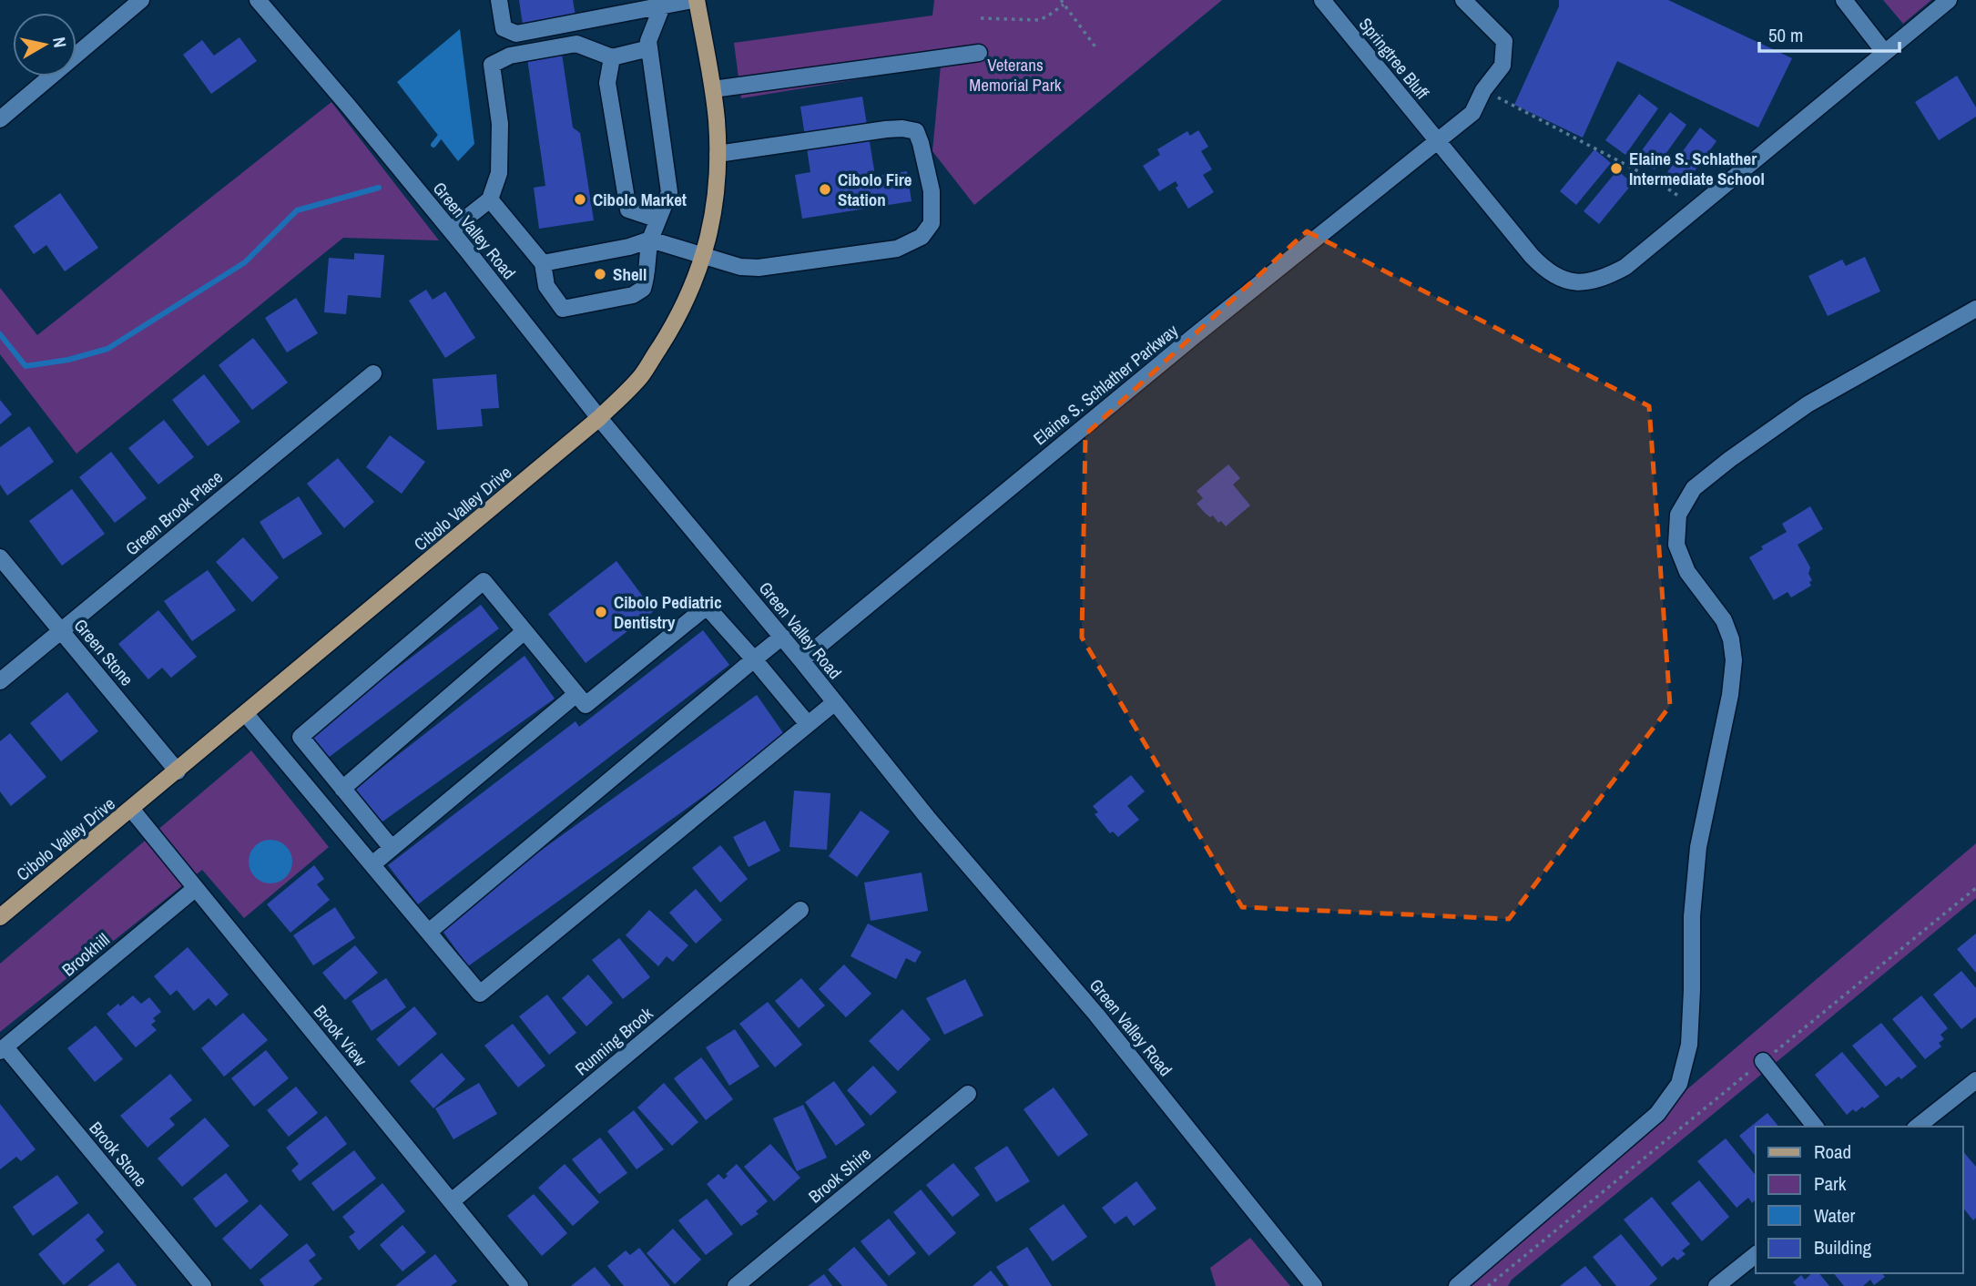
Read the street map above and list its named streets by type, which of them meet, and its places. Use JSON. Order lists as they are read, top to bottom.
{
  "streets": {
    "main road": ["Cibolo Valley Drive"],
    "street": [
      "Springtree Bluff",
      "Green Valley Road",
      "Elaine S. Schlather Parkway",
      "Green Brook Place",
      "Green Stone",
      "Brookhill",
      "Brook View",
      "Running Brook",
      "Brook Stone",
      "Brook Shire"
    ]
  },
  "crossings": [
    ["Springtree Bluff", "Elaine S. Schlather Parkway"],
    ["Green Valley Road", "Elaine S. Schlather Parkway"],
    ["Green Valley Road", "Cibolo Valley Drive"],
    ["Cibolo Valley Drive", "Green Stone"],
    ["Cibolo Valley Drive", "Brook View"],
    ["Green Brook Place", "Green Stone"],
    ["Brookhill", "Brook View"],
    ["Brookhill", "Brook Stone"],
    ["Brook View", "Running Brook"]
  ],
  "parks": ["Veterans Memorial Park"],
  "places": [
    "Elaine S. Schlather Intermediate School",
    "Cibolo Fire Station",
    "Cibolo Market",
    "Shell",
    "Cibolo Pediatric Dentistry"
  ],
  "legend": [
    "Road",
    "Park",
    "Water",
    "Building"
  ],
  "scale_bar": "50 m",
  "north": "right"
}
